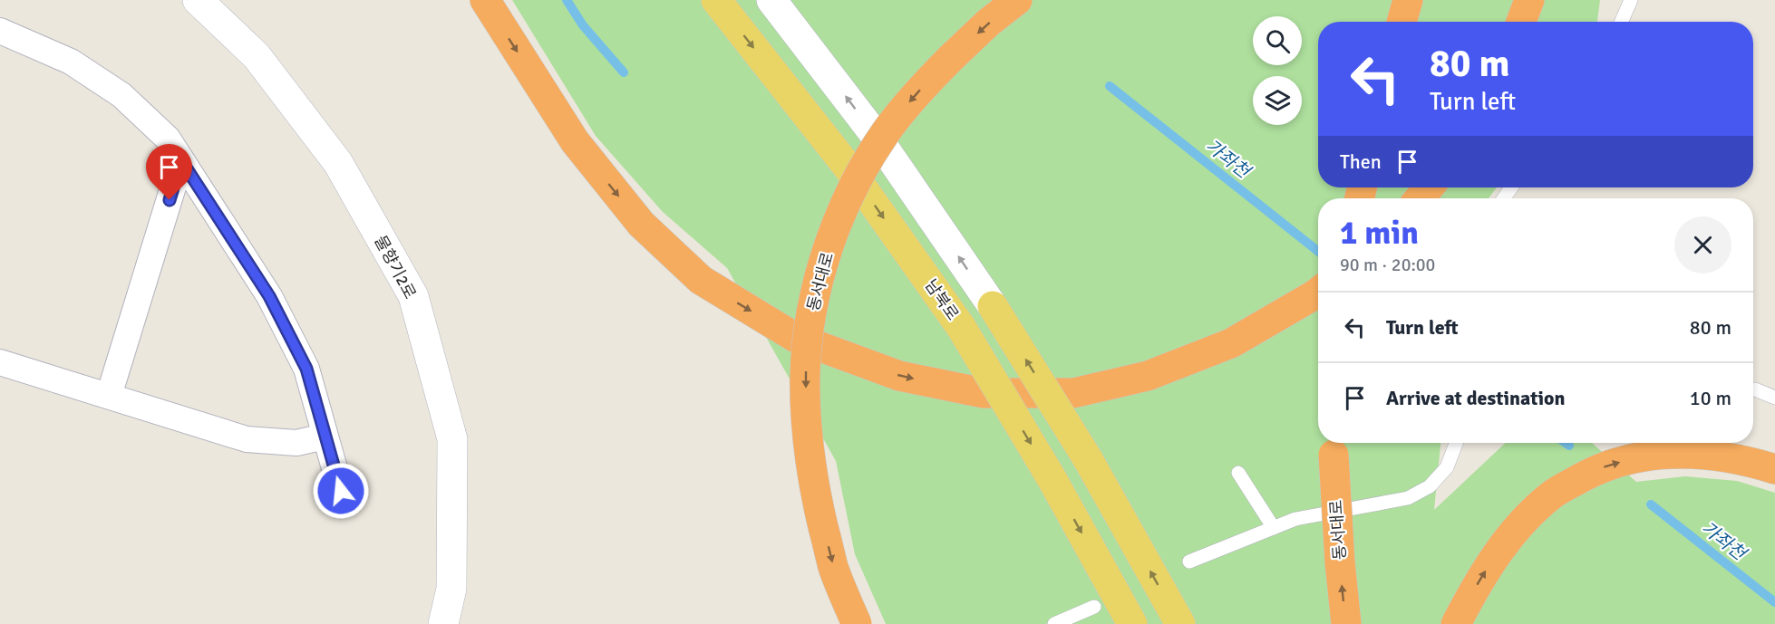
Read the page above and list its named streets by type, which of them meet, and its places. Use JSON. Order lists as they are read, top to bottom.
{
  "streets": {
    "highway": ["동서대로"],
    "main road": ["남북로"],
    "street": ["물향기2로"]
  },
  "water": ["가좌천"],
  "page": {
    "turn": ["80 m", "Turn left"],
    "then": "Then",
    "heading": ["1 min", "90 m · 20:00"],
    "list": [
      {
        "name": "Turn left",
        "value": "80 m"
      },
      {
        "name": "Arrive at destination",
        "value": "10 m"
      }
    ]
  }
}
